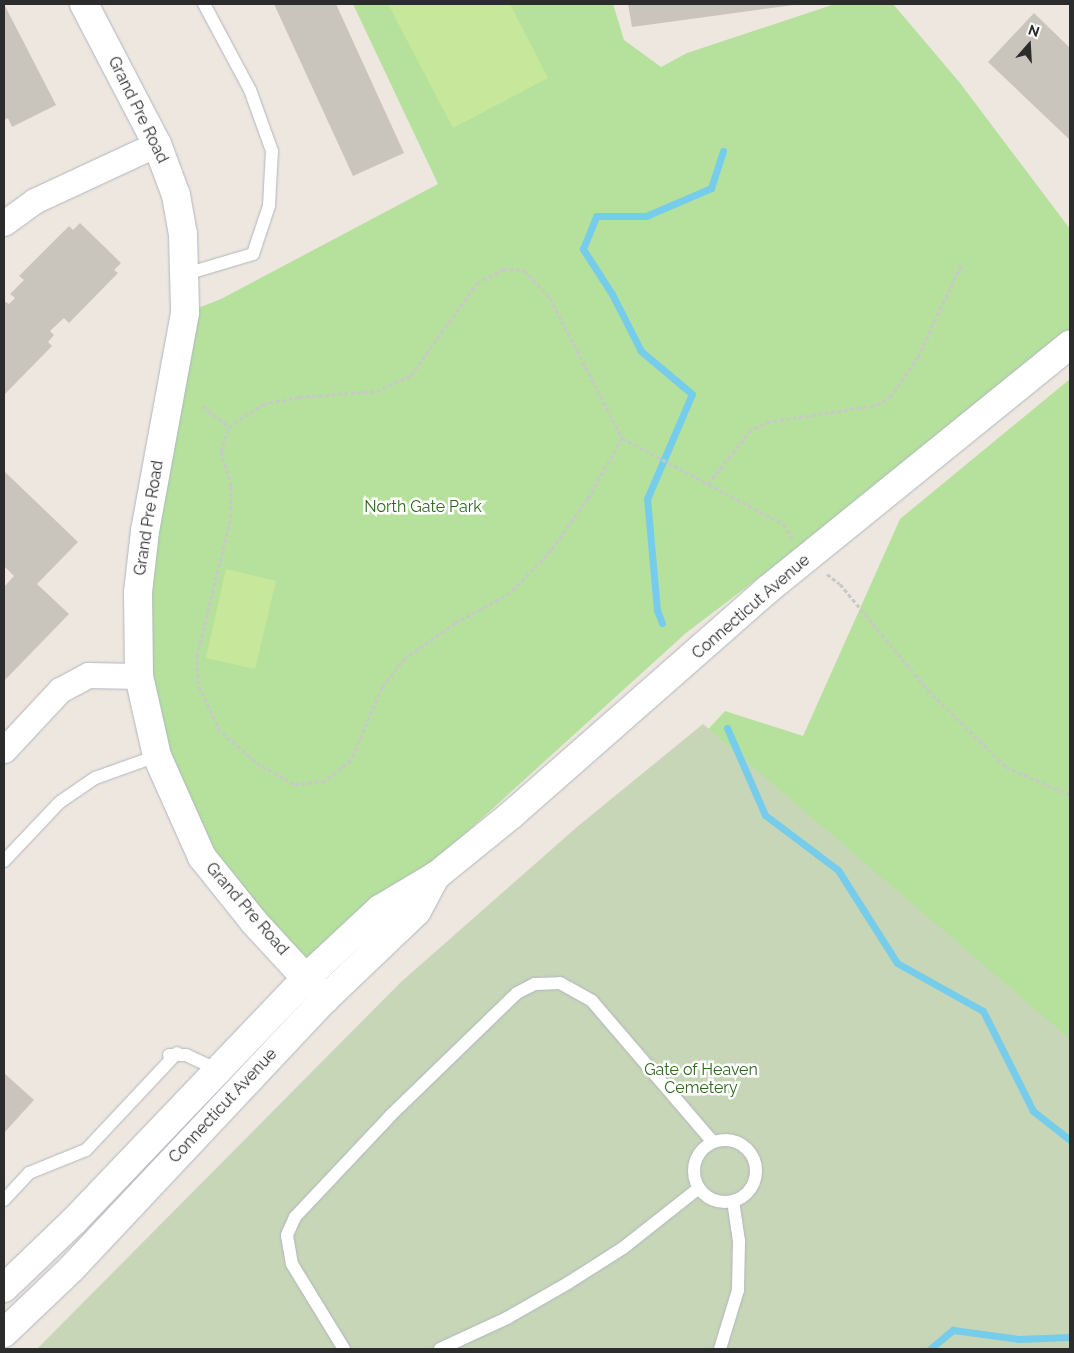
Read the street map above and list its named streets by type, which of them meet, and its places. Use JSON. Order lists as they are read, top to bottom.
{
  "streets": {
    "main road": ["Grand Pre Road", "Connecticut Avenue"]
  },
  "crossings": [
    ["Grand Pre Road", "Connecticut Avenue"]
  ],
  "parks": ["North Gate Park", "Gate of Heaven Cemetery"],
  "north": "top"
}
